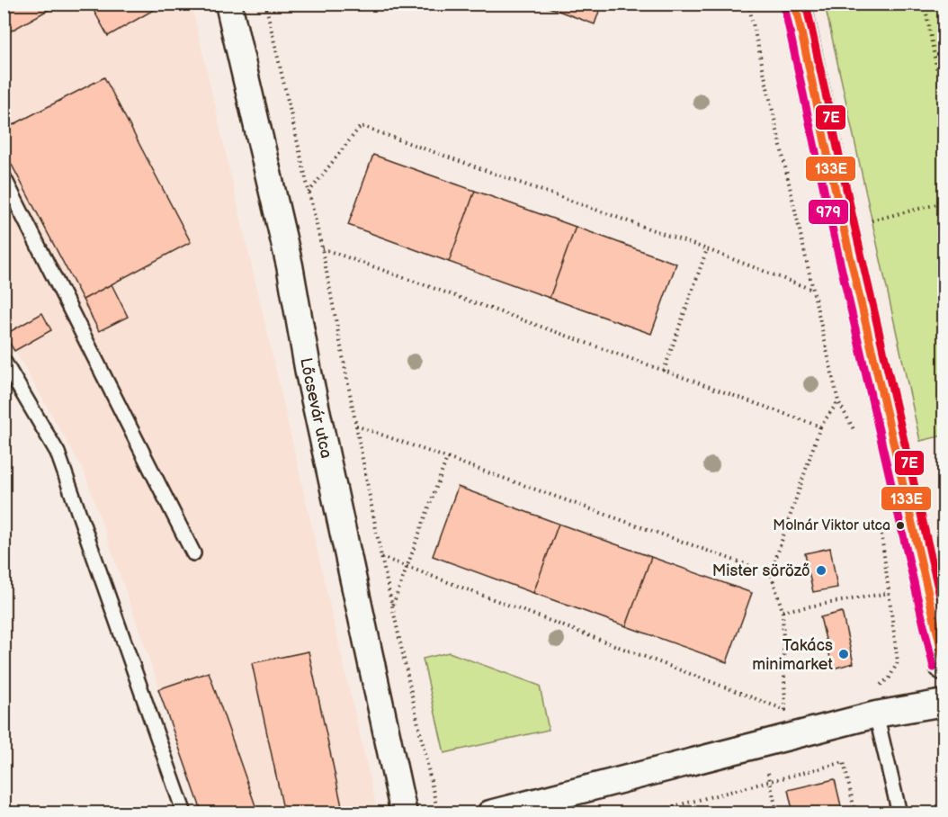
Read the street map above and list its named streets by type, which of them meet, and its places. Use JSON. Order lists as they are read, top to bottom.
{
  "streets": {
    "street": ["Lőcsevár utca"]
  },
  "places": ["Molnár Viktor utca", "Mister söröző", "Takács minimarket"],
  "lines": ["transit line 133E", "transit line 7E", "transit line 979"]
}
